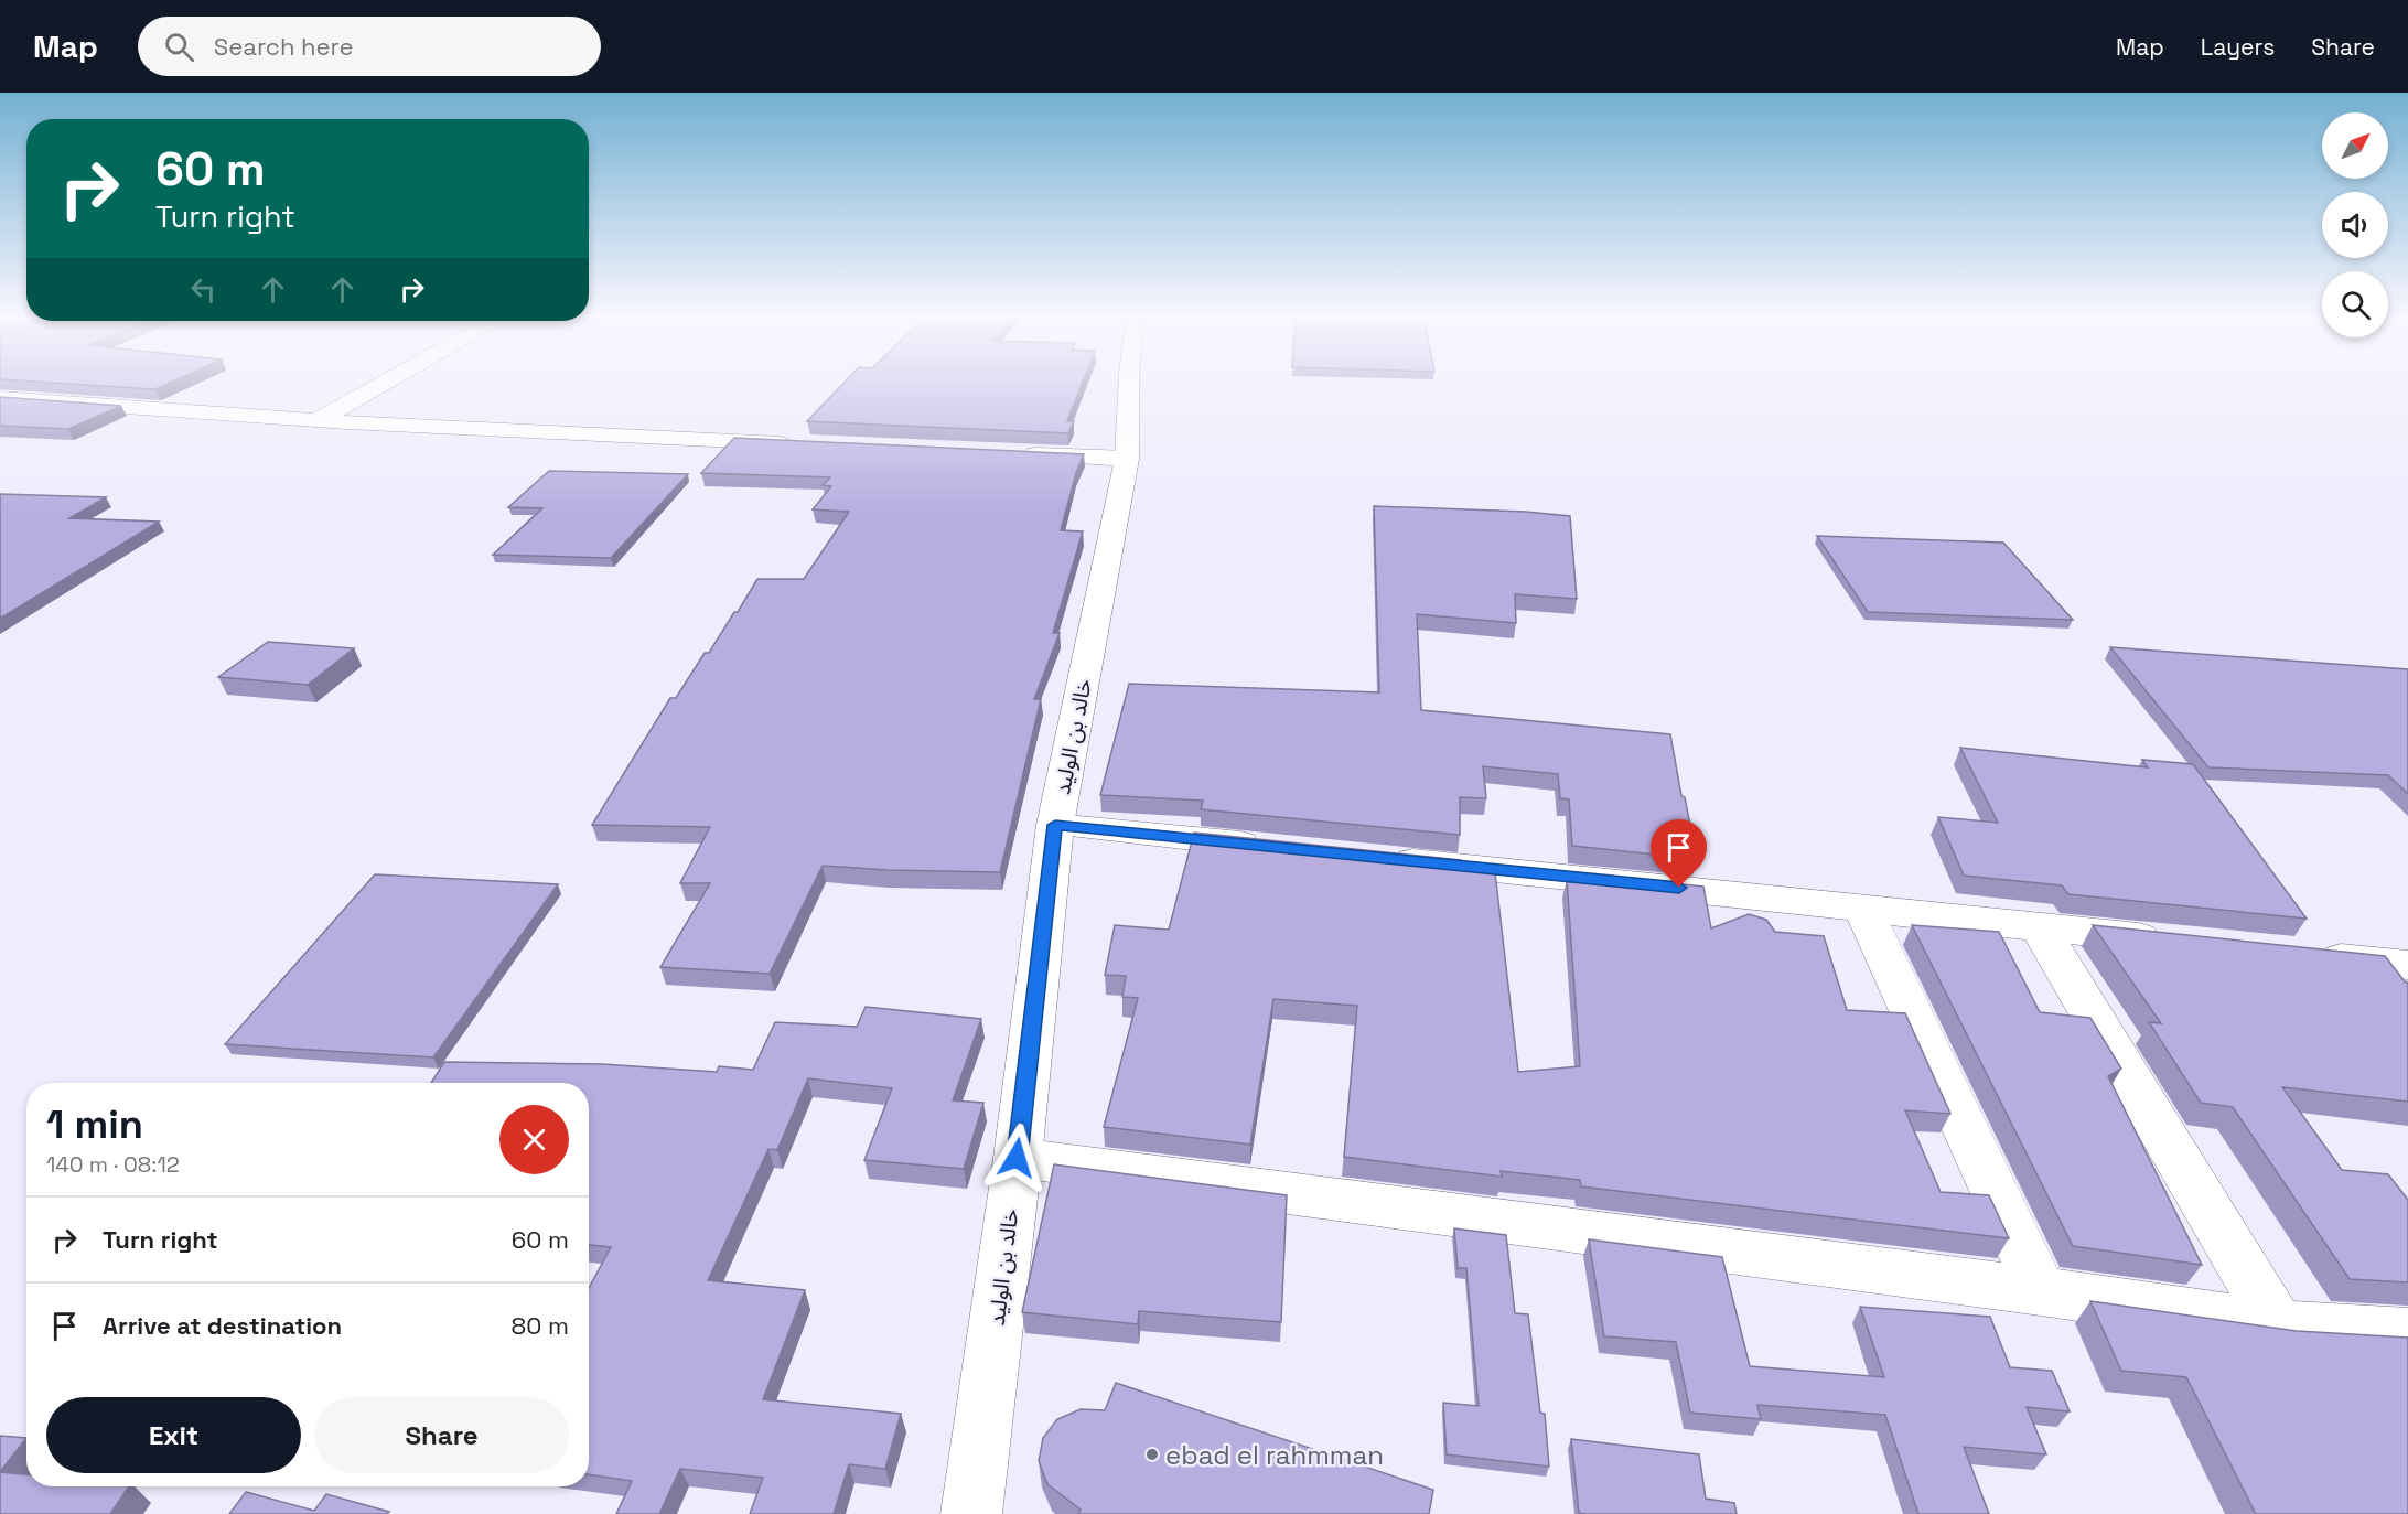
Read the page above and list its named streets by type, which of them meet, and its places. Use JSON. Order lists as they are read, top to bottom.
{
  "streets": {
    "street": ["خالد بن الوليد"]
  },
  "places": ["ebad el rahmman"],
  "north": "top right",
  "page": {
    "header": "Map",
    "search": "Search here",
    "nav": ["Map", "Layers", "Share"],
    "turn": ["60 m", "Turn right"],
    "heading": ["1 min", "140 m · 08:12"],
    "list": [
      {
        "name": "Turn right",
        "value": "60 m"
      },
      {
        "name": "Arrive at destination",
        "value": "80 m"
      }
    ],
    "buttons": ["Exit", "Share"]
  }
}
